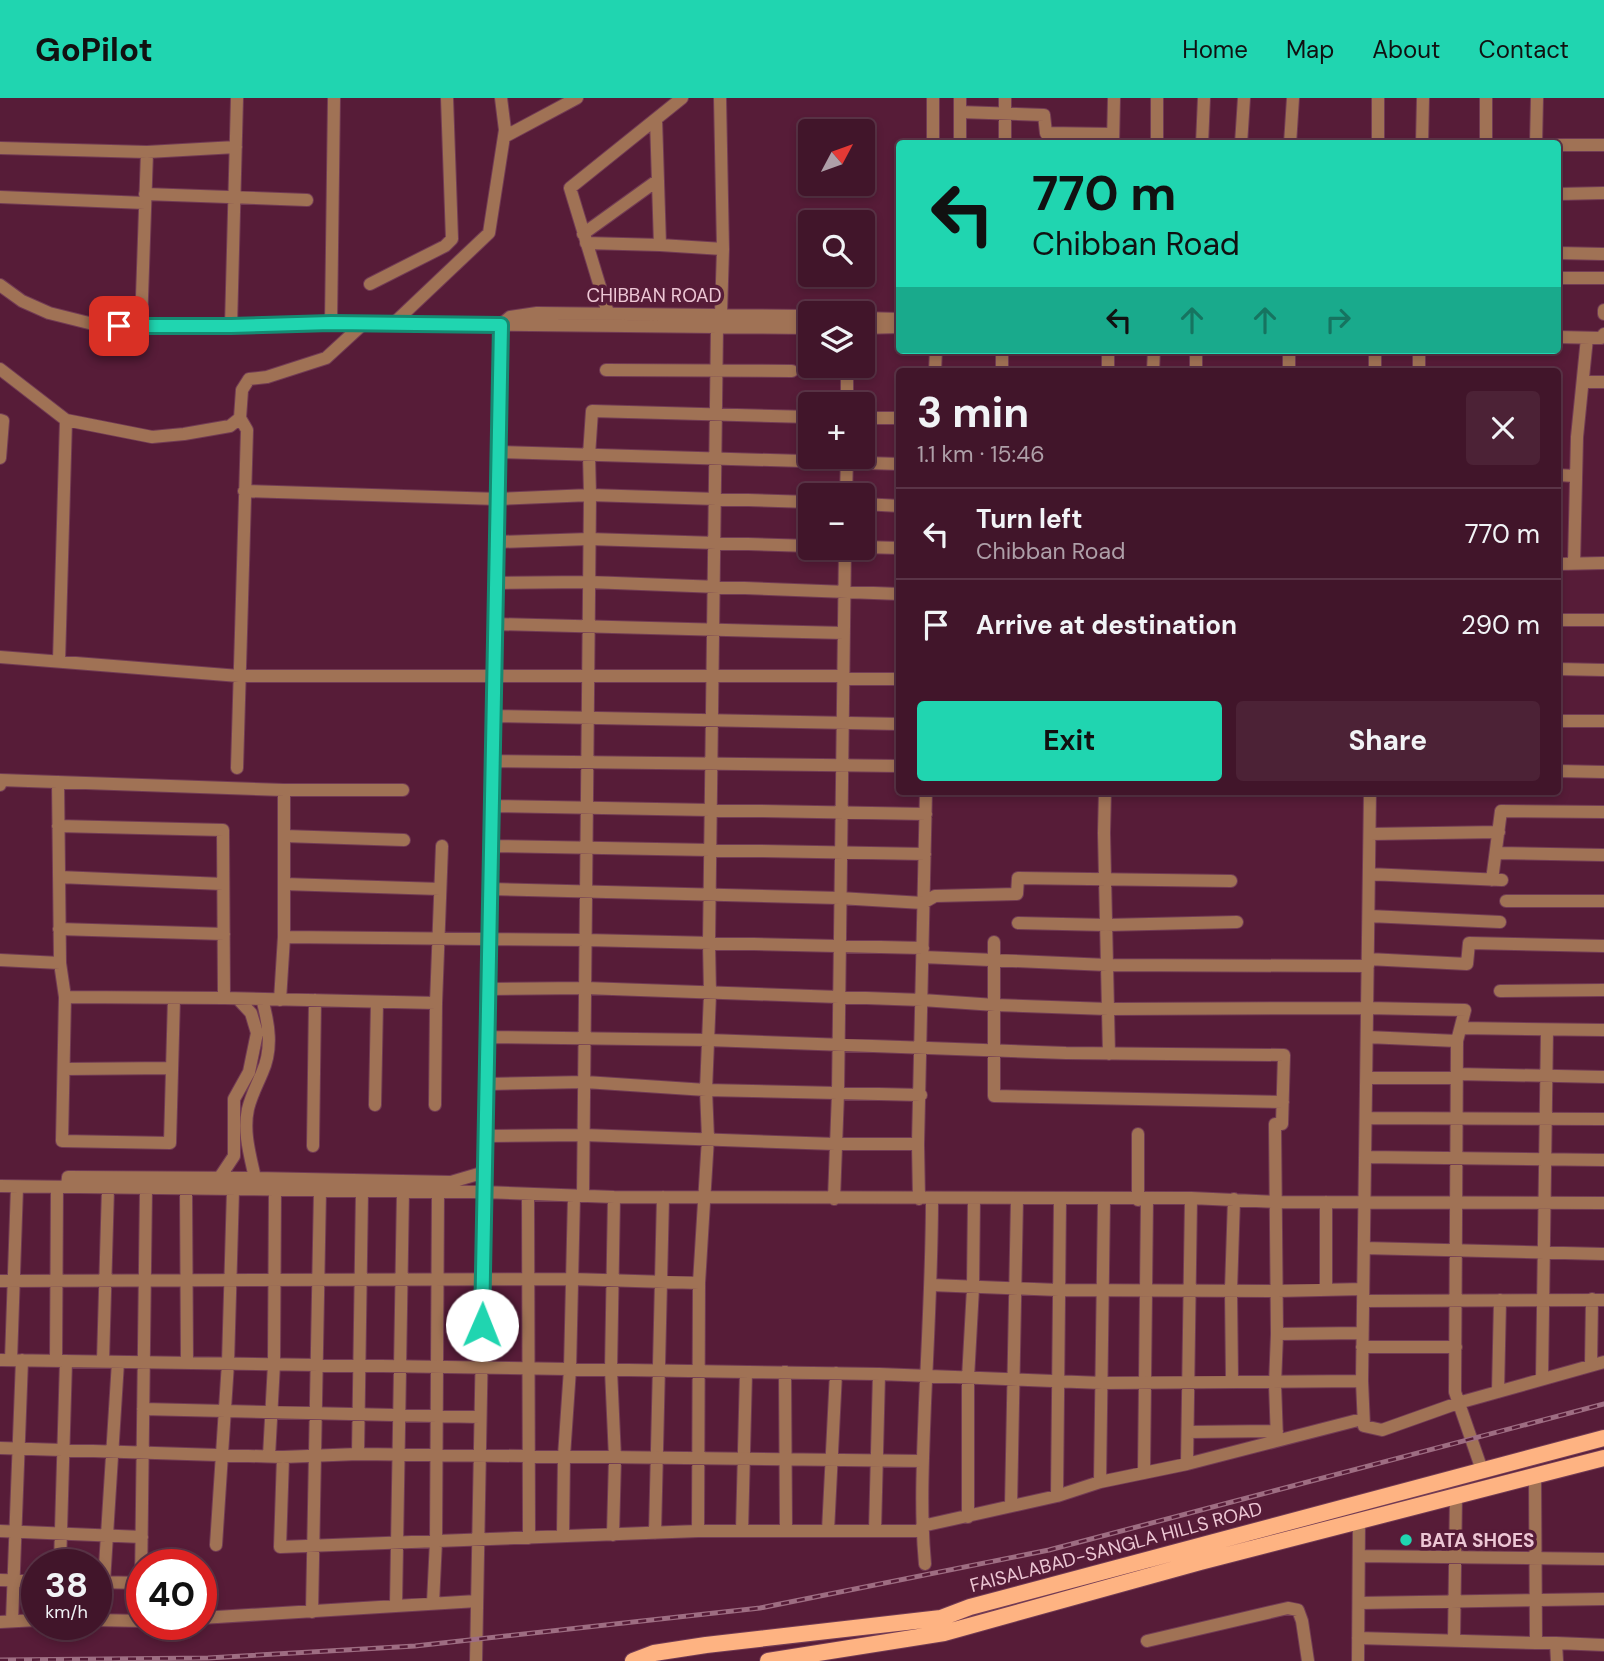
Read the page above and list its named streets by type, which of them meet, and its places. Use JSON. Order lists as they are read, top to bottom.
{
  "streets": {
    "main road": ["FAISALABAD-SANGLA HILLS ROAD"],
    "street": ["CHIBBAN ROAD"]
  },
  "places": ["BATA SHOES"],
  "north": "top right",
  "page": {
    "header": "GoPilot",
    "nav": [
      "Home",
      "Map",
      "About",
      "Contact"
    ],
    "map_buttons": ["+", "−"],
    "turn": ["770 m", "Chibban Road"],
    "heading": ["3 min", "1.1 km · 15:46"],
    "list": [
      {
        "name": "Turn left",
        "note": "Chibban Road",
        "value": "770 m"
      },
      {
        "name": "Arrive at destination",
        "value": "290 m"
      }
    ],
    "buttons": ["Exit", "Share"],
    "speed": "38 km/h",
    "limit": "40"
  }
}
